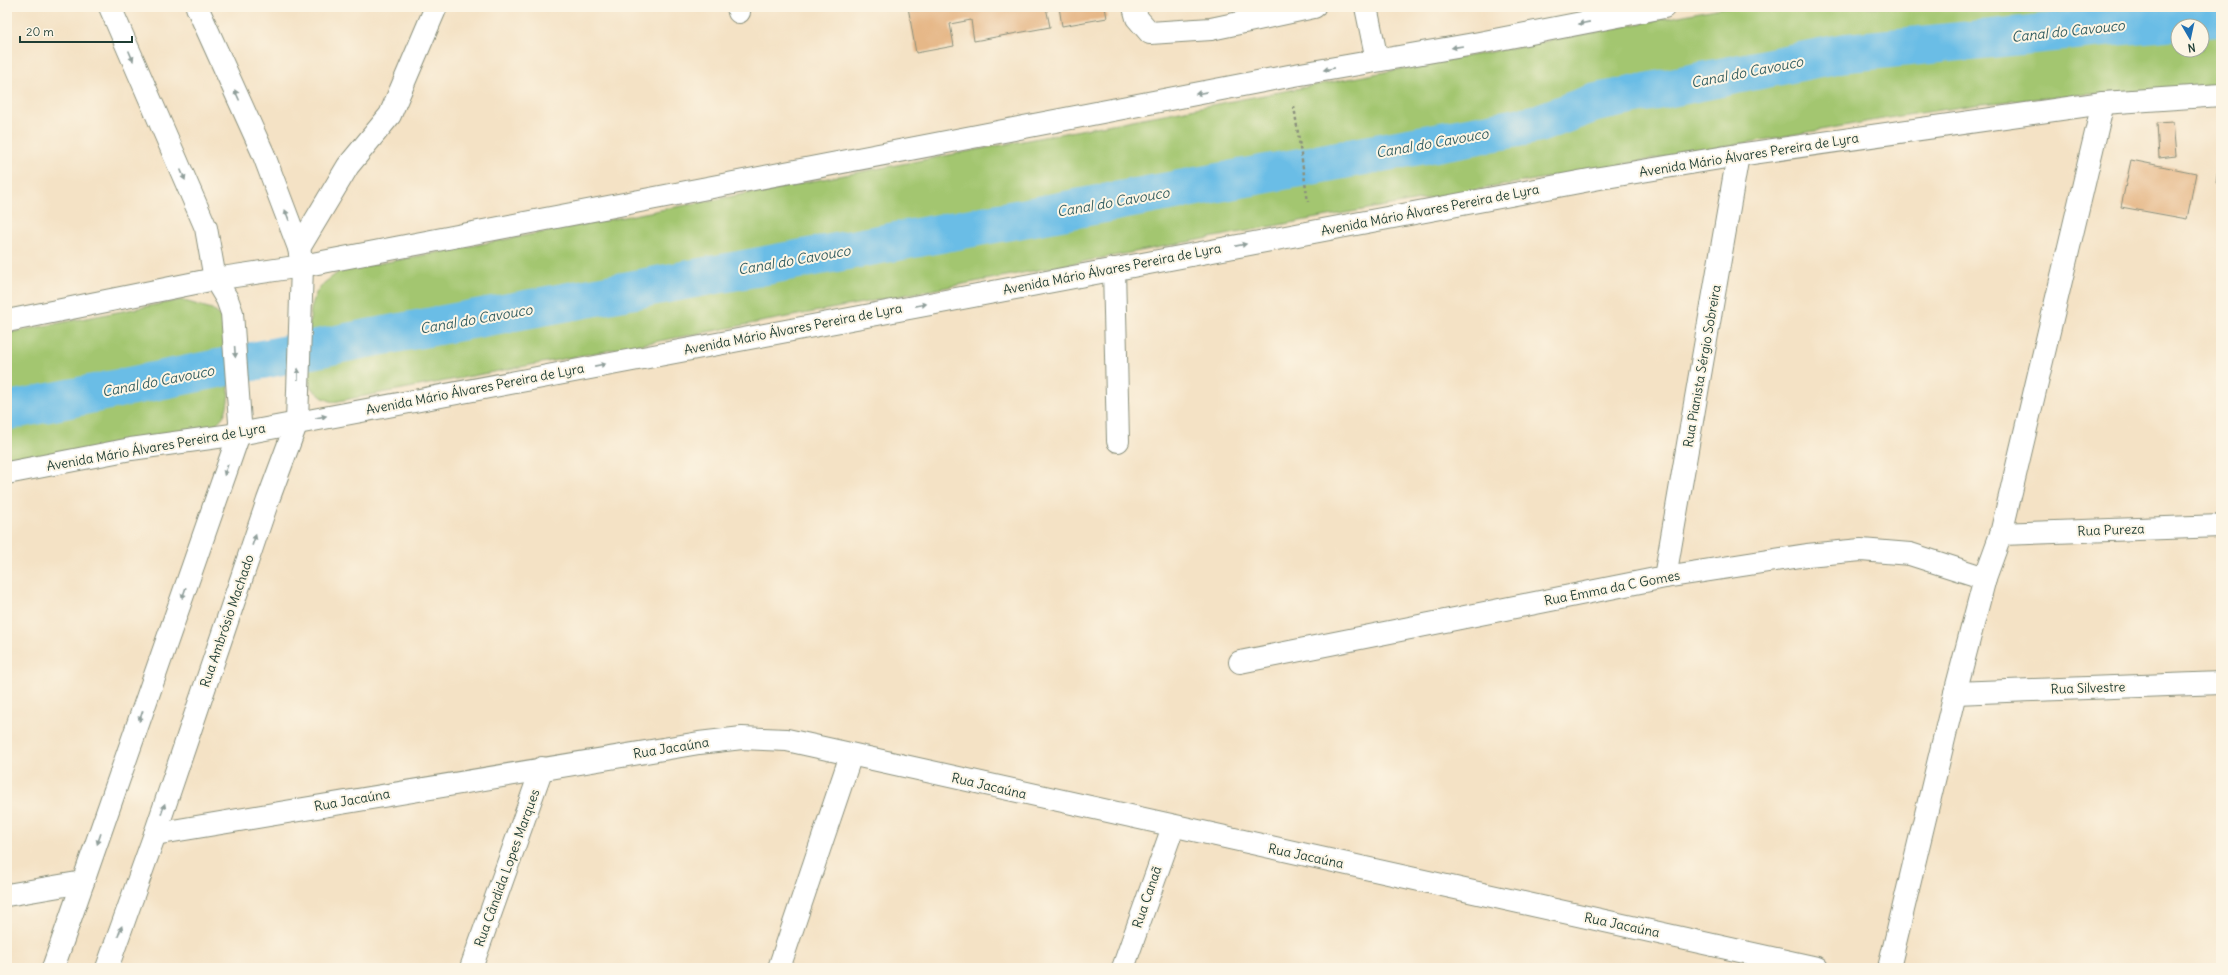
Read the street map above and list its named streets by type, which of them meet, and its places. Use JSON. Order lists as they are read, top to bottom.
{
  "streets": {
    "street": [
      "Avenida Mário Álvares Pereira de Lyra",
      "Rua Pianista Sérgio Sobreira",
      "Rua Pureza",
      "Rua Emma da C Gomes",
      "Rua Ambrósio Machado",
      "Rua Silvestre",
      "Rua Jacaúna",
      "Rua Cândida Lopes Marques",
      "Rua Canaã"
    ]
  },
  "crossings": [
    ["Avenida Mário Álvares Pereira de Lyra", "Rua Pianista Sérgio Sobreira"],
    ["Avenida Mário Álvares Pereira de Lyra", "Rua Ambrósio Machado"],
    ["Rua Pianista Sérgio Sobreira", "Rua Emma da C Gomes"],
    ["Rua Ambrósio Machado", "Rua Jacaúna"],
    ["Rua Jacaúna", "Rua Cândida Lopes Marques"],
    ["Rua Jacaúna", "Rua Canaã"]
  ],
  "water": ["Canal do Cavouco"],
  "scale_bar": "20 m",
  "north": "bottom"
}
